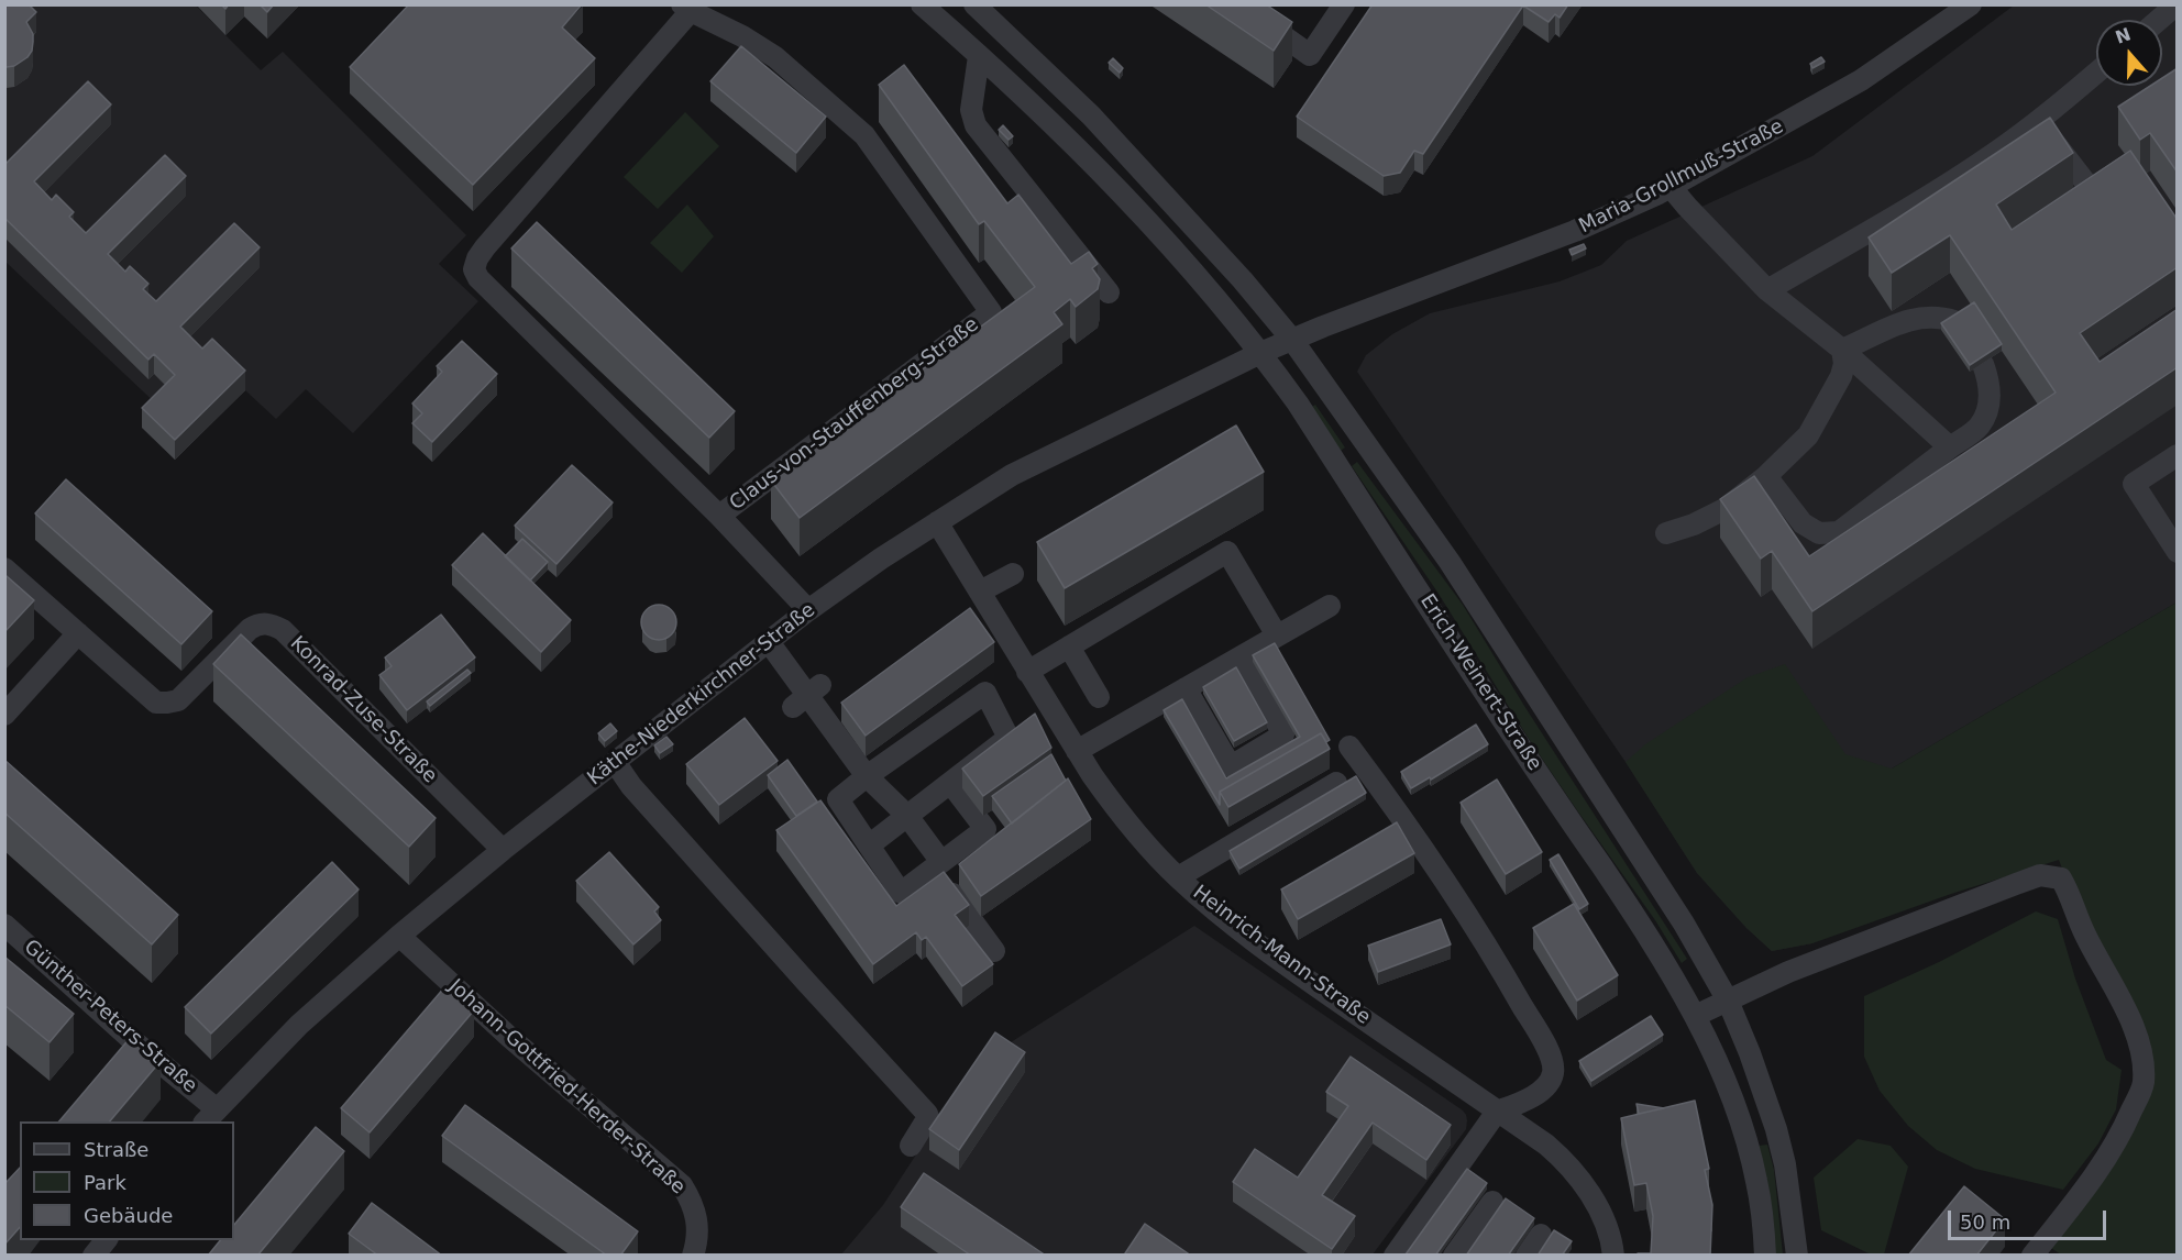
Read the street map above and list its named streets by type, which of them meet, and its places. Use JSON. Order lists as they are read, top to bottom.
{
  "streets": {
    "street": [
      "Maria-Grollmuß-Straße",
      "Claus-von-Stauffenberg-Straße",
      "Erich-Weinert-Straße",
      "Käthe-Niederkirchner-Straße",
      "Konrad-Zuse-Straße",
      "Heinrich-Mann-Straße",
      "Günther-Peters-Straße",
      "Johann-Gottfried-Herder-Straße"
    ]
  },
  "crossings": [
    ["Maria-Grollmuß-Straße", "Erich-Weinert-Straße"],
    ["Maria-Grollmuß-Straße", "Käthe-Niederkirchner-Straße"],
    ["Claus-von-Stauffenberg-Straße", "Käthe-Niederkirchner-Straße"],
    ["Erich-Weinert-Straße", "Käthe-Niederkirchner-Straße"],
    ["Käthe-Niederkirchner-Straße", "Konrad-Zuse-Straße"],
    ["Käthe-Niederkirchner-Straße", "Heinrich-Mann-Straße"],
    ["Käthe-Niederkirchner-Straße", "Günther-Peters-Straße"],
    ["Käthe-Niederkirchner-Straße", "Johann-Gottfried-Herder-Straße"]
  ],
  "legend": ["Straße", "Park", "Gebäude"],
  "scale_bar": "50 m",
  "north": "top"
}
